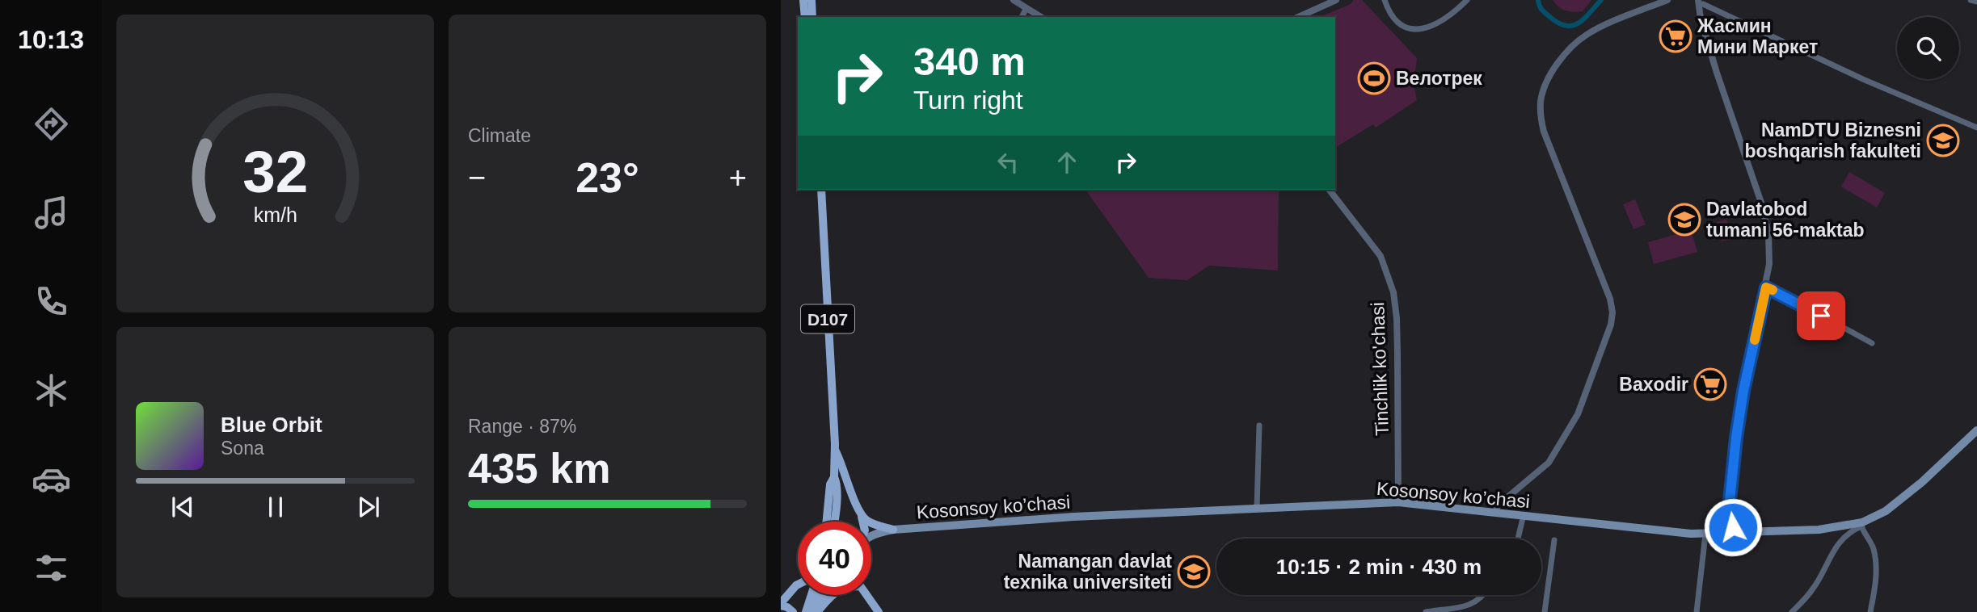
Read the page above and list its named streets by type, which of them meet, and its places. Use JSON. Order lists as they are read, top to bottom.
{
  "streets": {
    "main road": ["D107", "Kosonsoy ko’chasi"],
    "street": ["Tinchlik ko'chasi"]
  },
  "crossings": [
    ["Tinchlik ko'chasi", "Kosonsoy ko’chasi"]
  ],
  "places": {
    "supermarket": ["Жасмин Мини Маркет", "Baxodir"],
    "sports": ["Велотрек"],
    "school or university": ["NamDTU Biznesni boshqarish fakulteti", "Davlatobod tumani 56-maktab", "Namangan davlat texnika universiteti"]
  },
  "page": {
    "tabs": "10:13",
    "tile": [
      "Climate",
      ["Range · 87%", "435 km"]
    ],
    "turn": ["340 m", "Turn right"],
    "heat": ["−", "23°", "+"],
    "song": ["Blue Orbit", "Sona"],
    "limit": "40",
    "trip": "10:15 · 2 min · 430 m",
    "gauge": ["32", "km/h"]
  }
}
